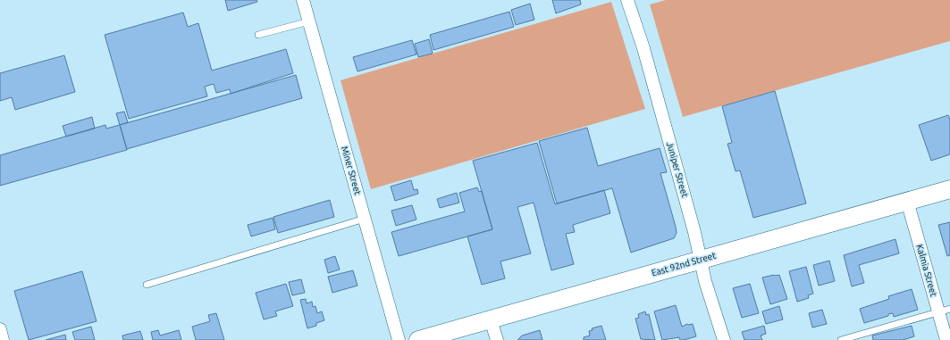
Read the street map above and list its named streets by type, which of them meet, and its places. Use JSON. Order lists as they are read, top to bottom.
{
  "streets": {
    "street": [
      "Juniper Street",
      "Miner Street",
      "East 92nd Street",
      "Kalmia Street"
    ]
  },
  "crossings": [
    ["Juniper Street", "East 92nd Street"],
    ["East 92nd Street", "Kalmia Street"]
  ]
}
